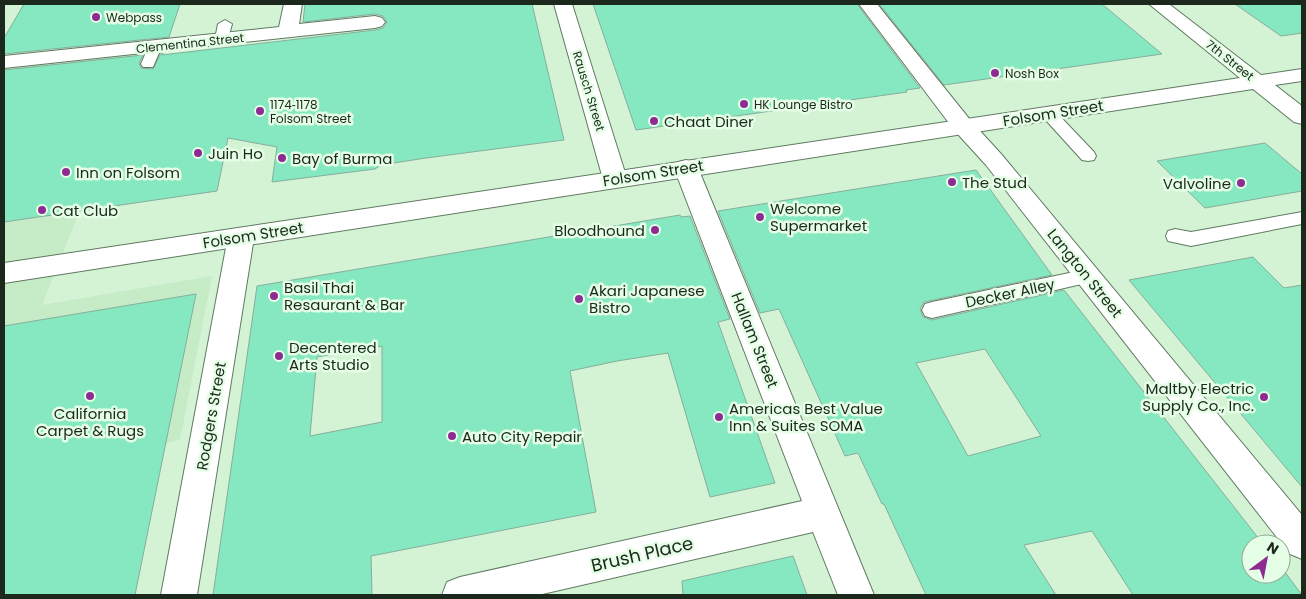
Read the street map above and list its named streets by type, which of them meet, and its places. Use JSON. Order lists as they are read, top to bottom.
{
  "streets": {
    "street": [
      "Clementina Street",
      "7th Street",
      "Rausch Street",
      "Folsom Street",
      "Langton Street",
      "Hallam Street",
      "Rodgers Street",
      "Brush Place"
    ],
    "lane": ["Decker Alley"]
  },
  "crossings": [
    ["7th Street", "Folsom Street"],
    ["Rausch Street", "Folsom Street"],
    ["Folsom Street", "Langton Street"],
    ["Folsom Street", "Hallam Street"],
    ["Folsom Street", "Rodgers Street"],
    ["Langton Street", "Decker Alley"],
    ["Hallam Street", "Brush Place"]
  ],
  "places": [
    "Webpass",
    "Nosh Box",
    "HK Lounge Bistro",
    "1174‐1178 Folsom Street",
    "Chaat Diner",
    "Juin Ho",
    "Bay of Burma",
    "Inn on Folsom",
    "The Stud",
    "Valvoline",
    "Cat Club",
    "Welcome Supermarket",
    "Bloodhound",
    "Basil Thai Resaurant & Bar",
    "Akari Japanese Bistro",
    "Decentered Arts Studio",
    "California Carpet & Rugs",
    "Maltby Electric Supply Co., Inc.",
    "Americas Best Value Inn & Suites SOMA",
    "Auto City Repair"
  ],
  "north": "top right"
}
